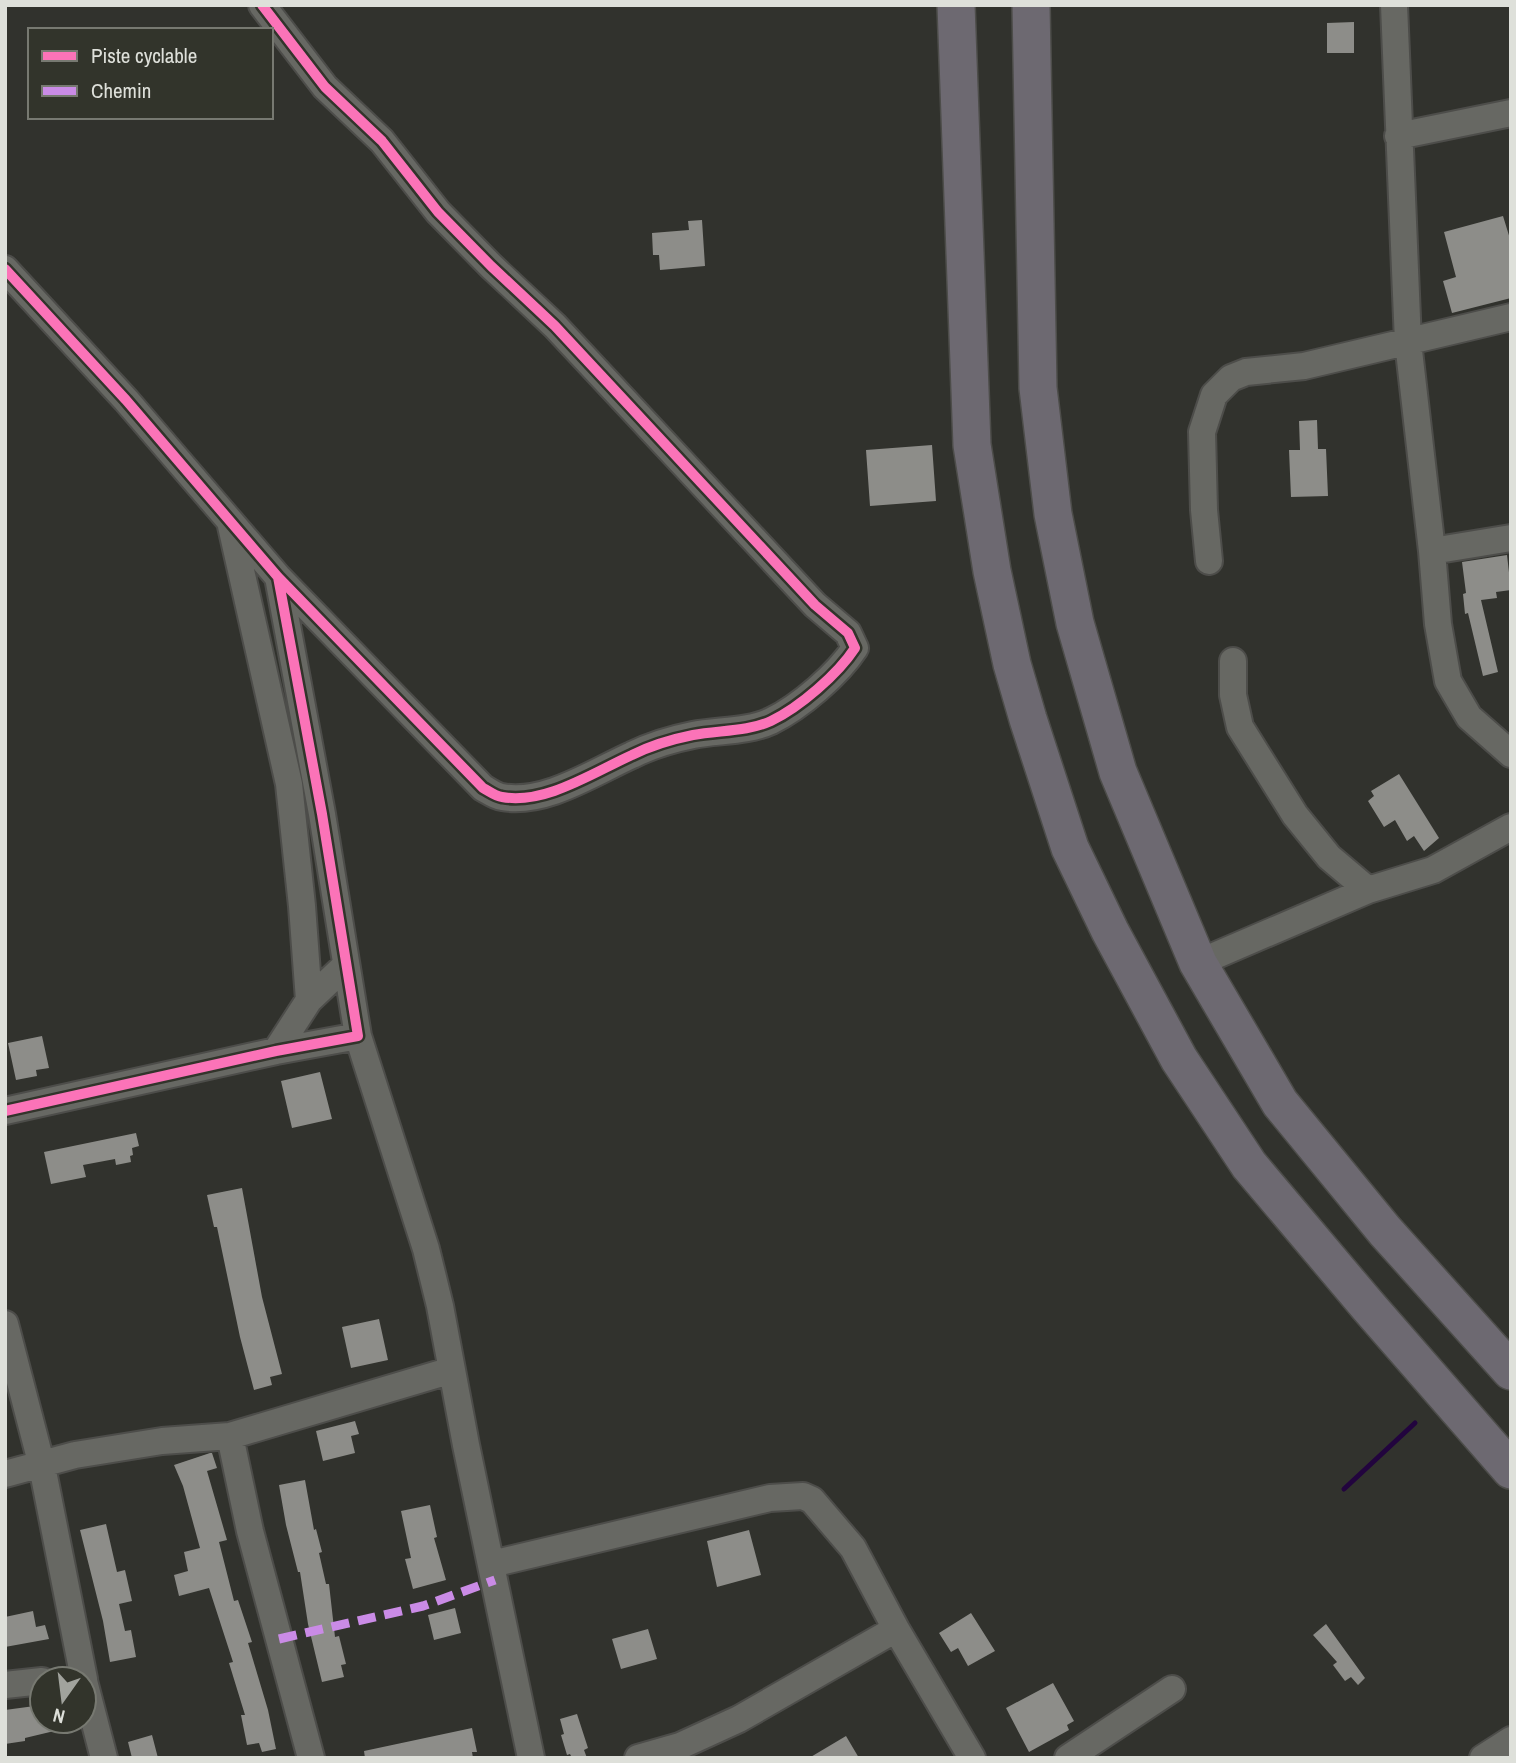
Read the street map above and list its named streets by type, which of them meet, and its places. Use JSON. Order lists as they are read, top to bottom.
{
  "legend": ["Piste cyclable", "Chemin"],
  "north": "bottom"
}
